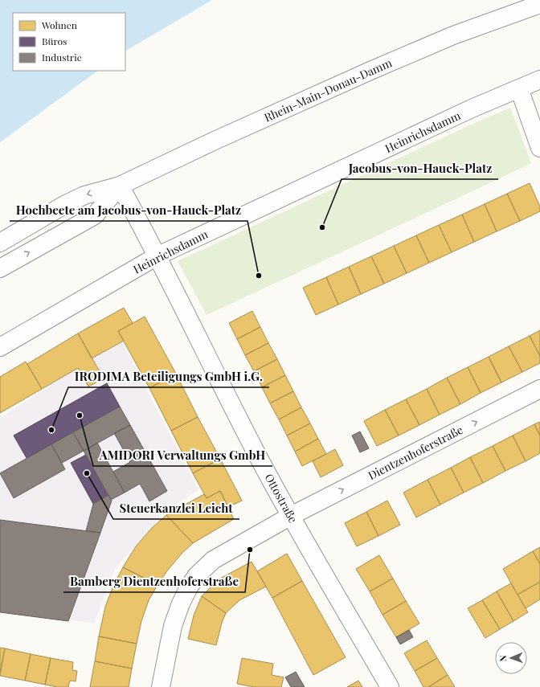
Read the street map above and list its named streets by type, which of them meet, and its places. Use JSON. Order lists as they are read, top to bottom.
{
  "streets": {
    "street": [
      "Rhein-Main-Donau-Damm",
      "Heinrichsdamm",
      "Dientzenhoferstraße",
      "Ottostraße"
    ]
  },
  "crossings": [
    ["Rhein-Main-Donau-Damm", "Ottostraße"],
    ["Heinrichsdamm", "Ottostraße"],
    ["Dientzenhoferstraße", "Ottostraße"]
  ],
  "one_way": ["Dientzenhoferstraße"],
  "places": [
    "Jacobus-von-Hauck-Platz",
    "Hochbeete am Jacobus-von-Hauck-Platz",
    "AMIDORI Verwaltungs GmbH",
    "IRODIMA Beteiligungs GmbH i.G.",
    "Steuerkanzlei Leicht",
    "Bamberg Dientzenhoferstraße"
  ],
  "legend": ["Wohnen", "Büros", "Industrie"],
  "north": "left"
}
